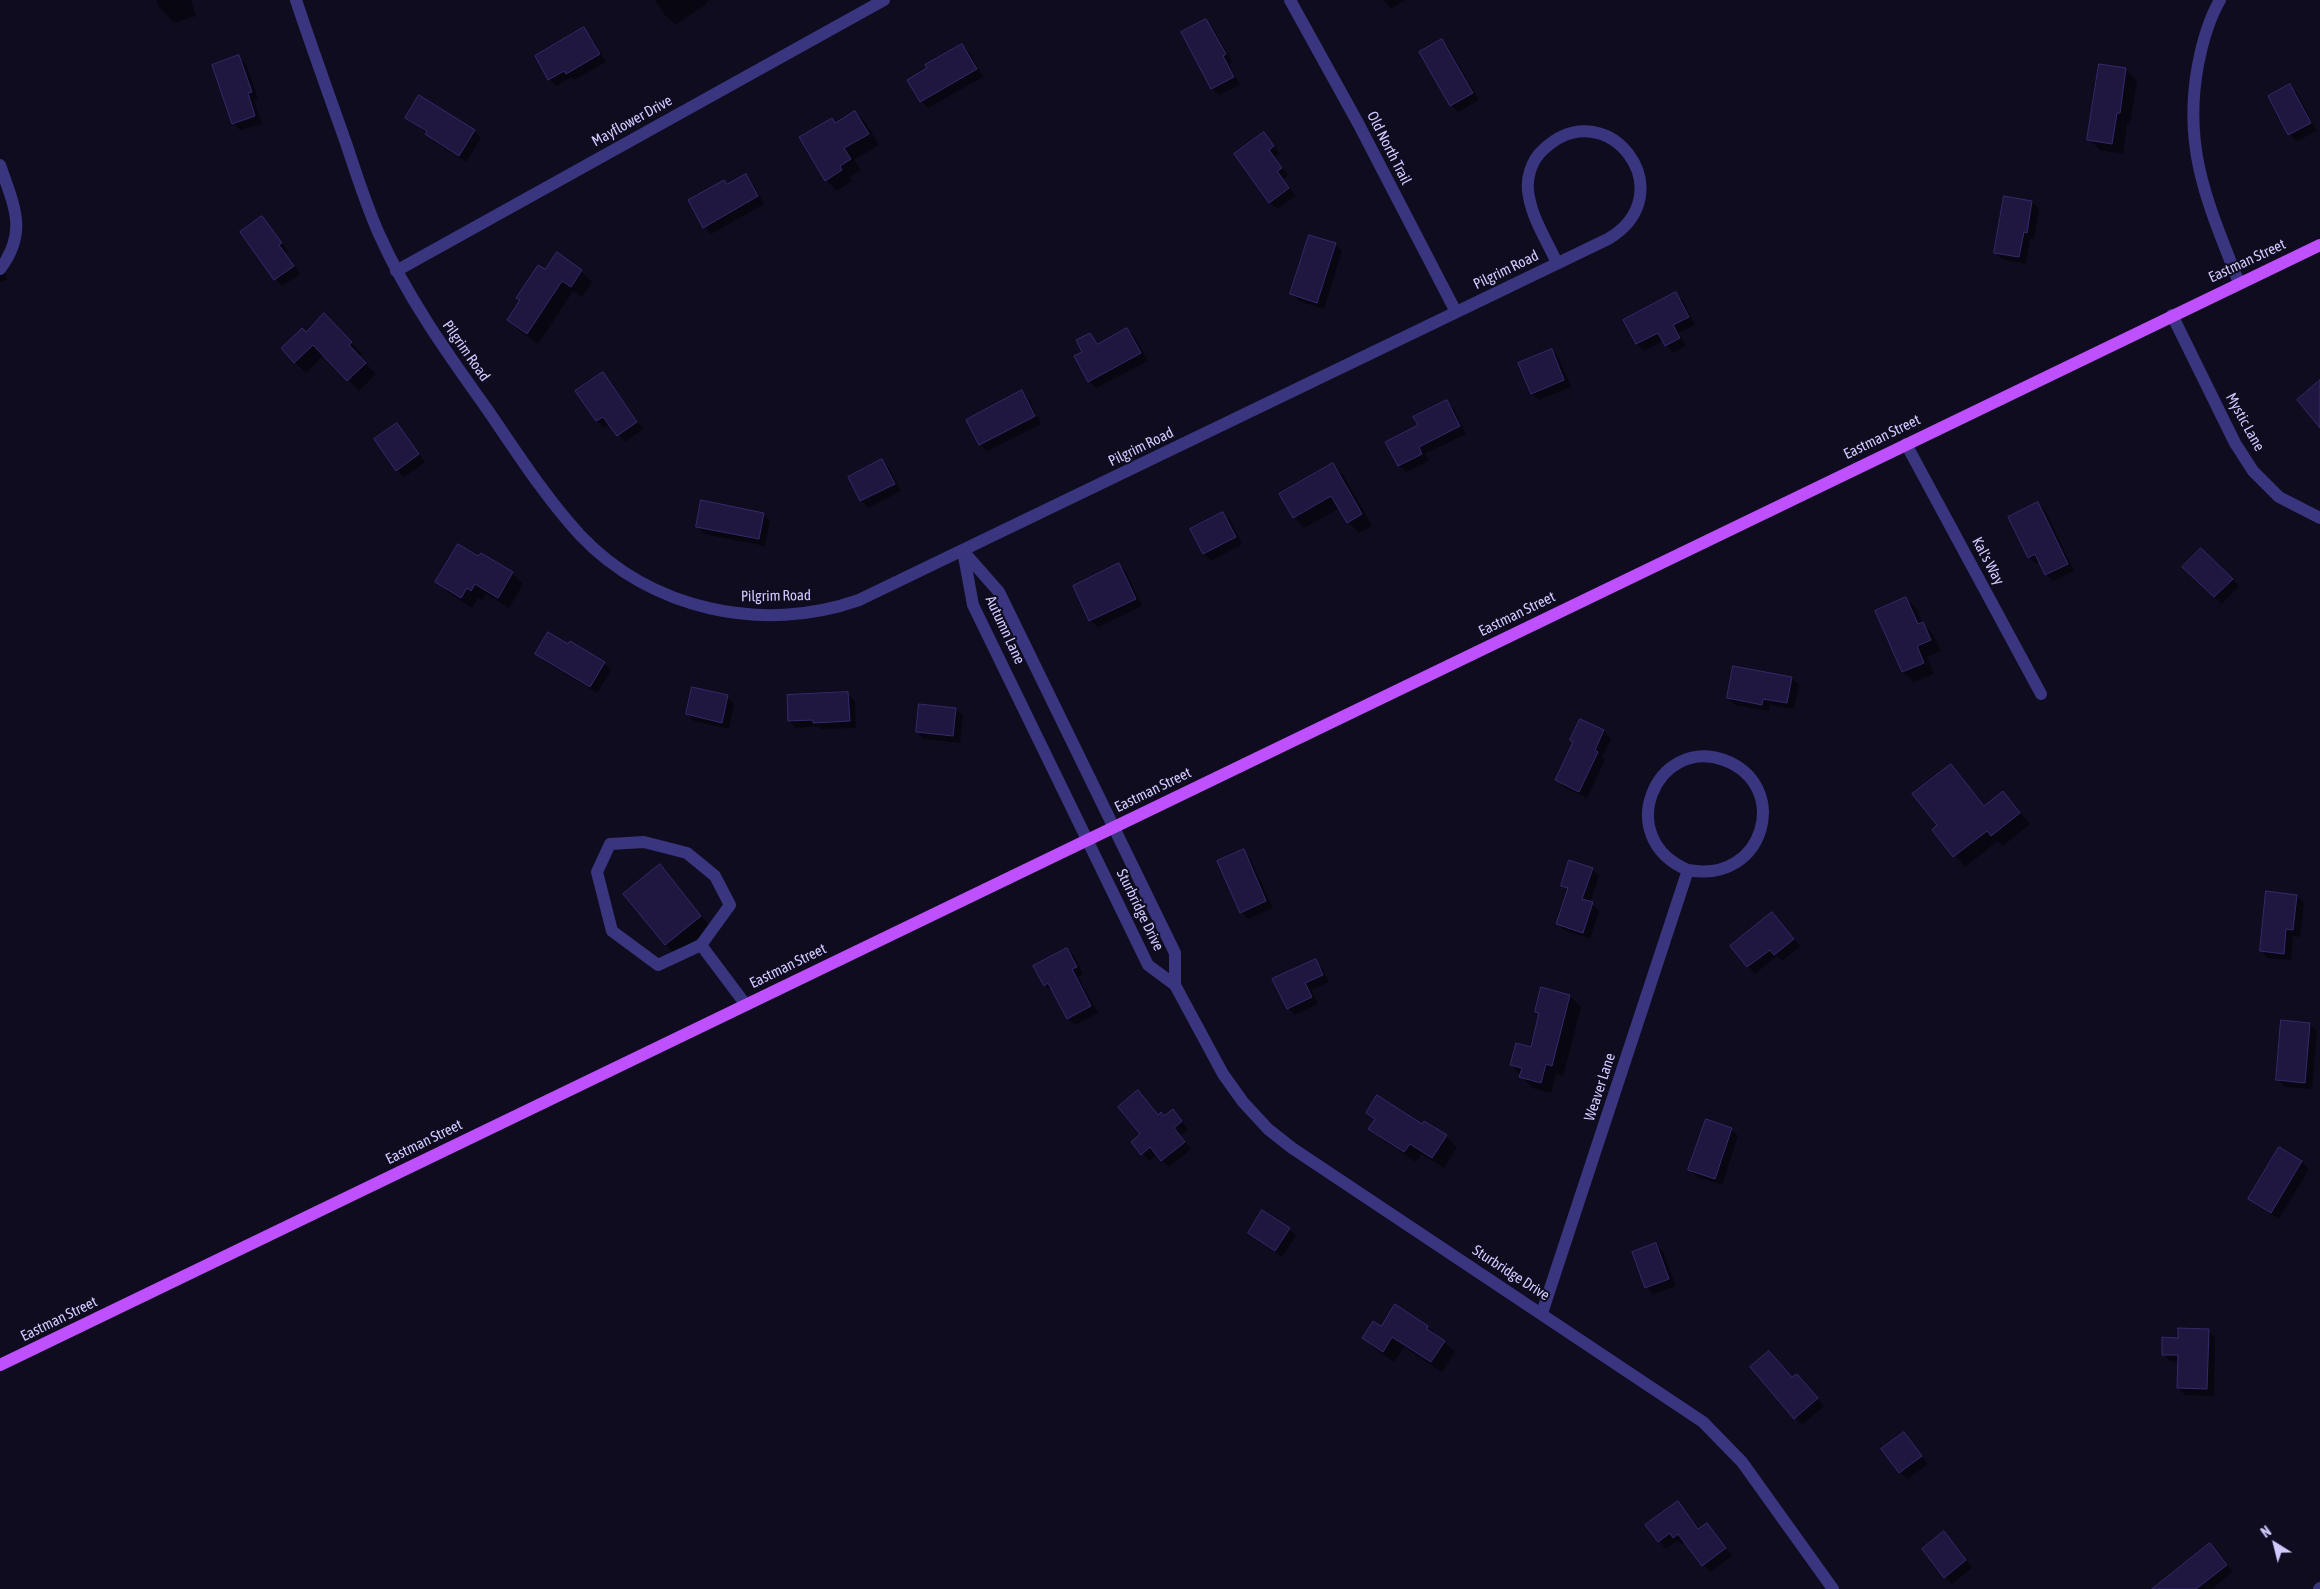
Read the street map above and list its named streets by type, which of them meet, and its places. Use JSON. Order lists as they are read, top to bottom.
{
  "streets": {
    "main road": ["Eastman Street"],
    "street": [
      "Mayflower Drive",
      "Old North Trail",
      "Pilgrim Road",
      "Mystic Lane",
      "Kal's Way",
      "Autumn Lane",
      "Sturbridge Drive",
      "Weaver Lane"
    ]
  },
  "crossings": [
    ["Mayflower Drive", "Pilgrim Road"],
    ["Old North Trail", "Pilgrim Road"],
    ["Eastman Street", "Mystic Lane"],
    ["Eastman Street", "Kal's Way"],
    ["Eastman Street", "Autumn Lane"],
    ["Eastman Street", "Sturbridge Drive"],
    ["Pilgrim Road", "Autumn Lane"],
    ["Autumn Lane", "Sturbridge Drive"],
    ["Sturbridge Drive", "Weaver Lane"]
  ],
  "north": "top left"
}
